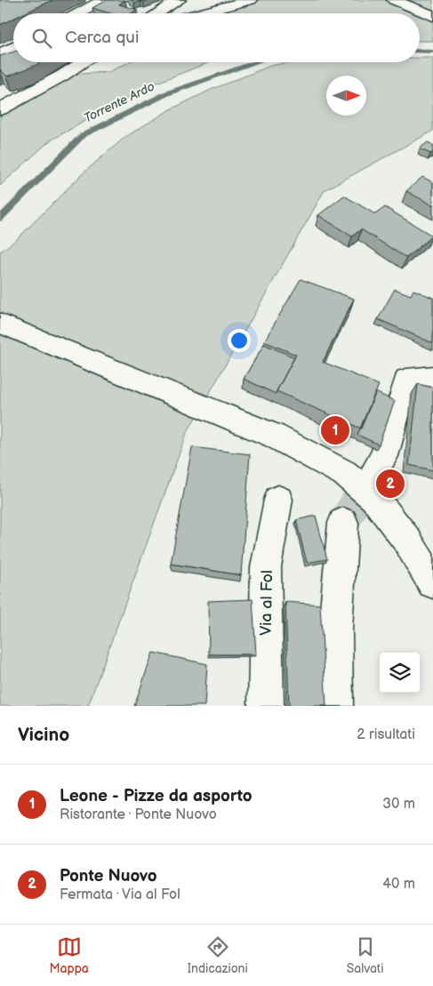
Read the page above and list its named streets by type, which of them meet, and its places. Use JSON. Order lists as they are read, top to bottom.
{
  "streets": {
    "street": ["Via al Fol"]
  },
  "water": ["Torrente Ardo"],
  "north": "right",
  "page": {
    "search": "Cerca qui",
    "pins": ["1", "2"],
    "heading": ["Vicino", "2 risultati"],
    "list": [
      {
        "mark": "1",
        "name": "Leone - Pizze da asporto",
        "note": "Ristorante · Ponte Nuovo",
        "value": "30 m"
      },
      {
        "mark": "2",
        "name": "Ponte Nuovo",
        "note": "Fermata · Via al Fol",
        "value": "40 m"
      }
    ],
    "nav": ["Mappa", "Indicazioni", "Salvati"]
  }
}
